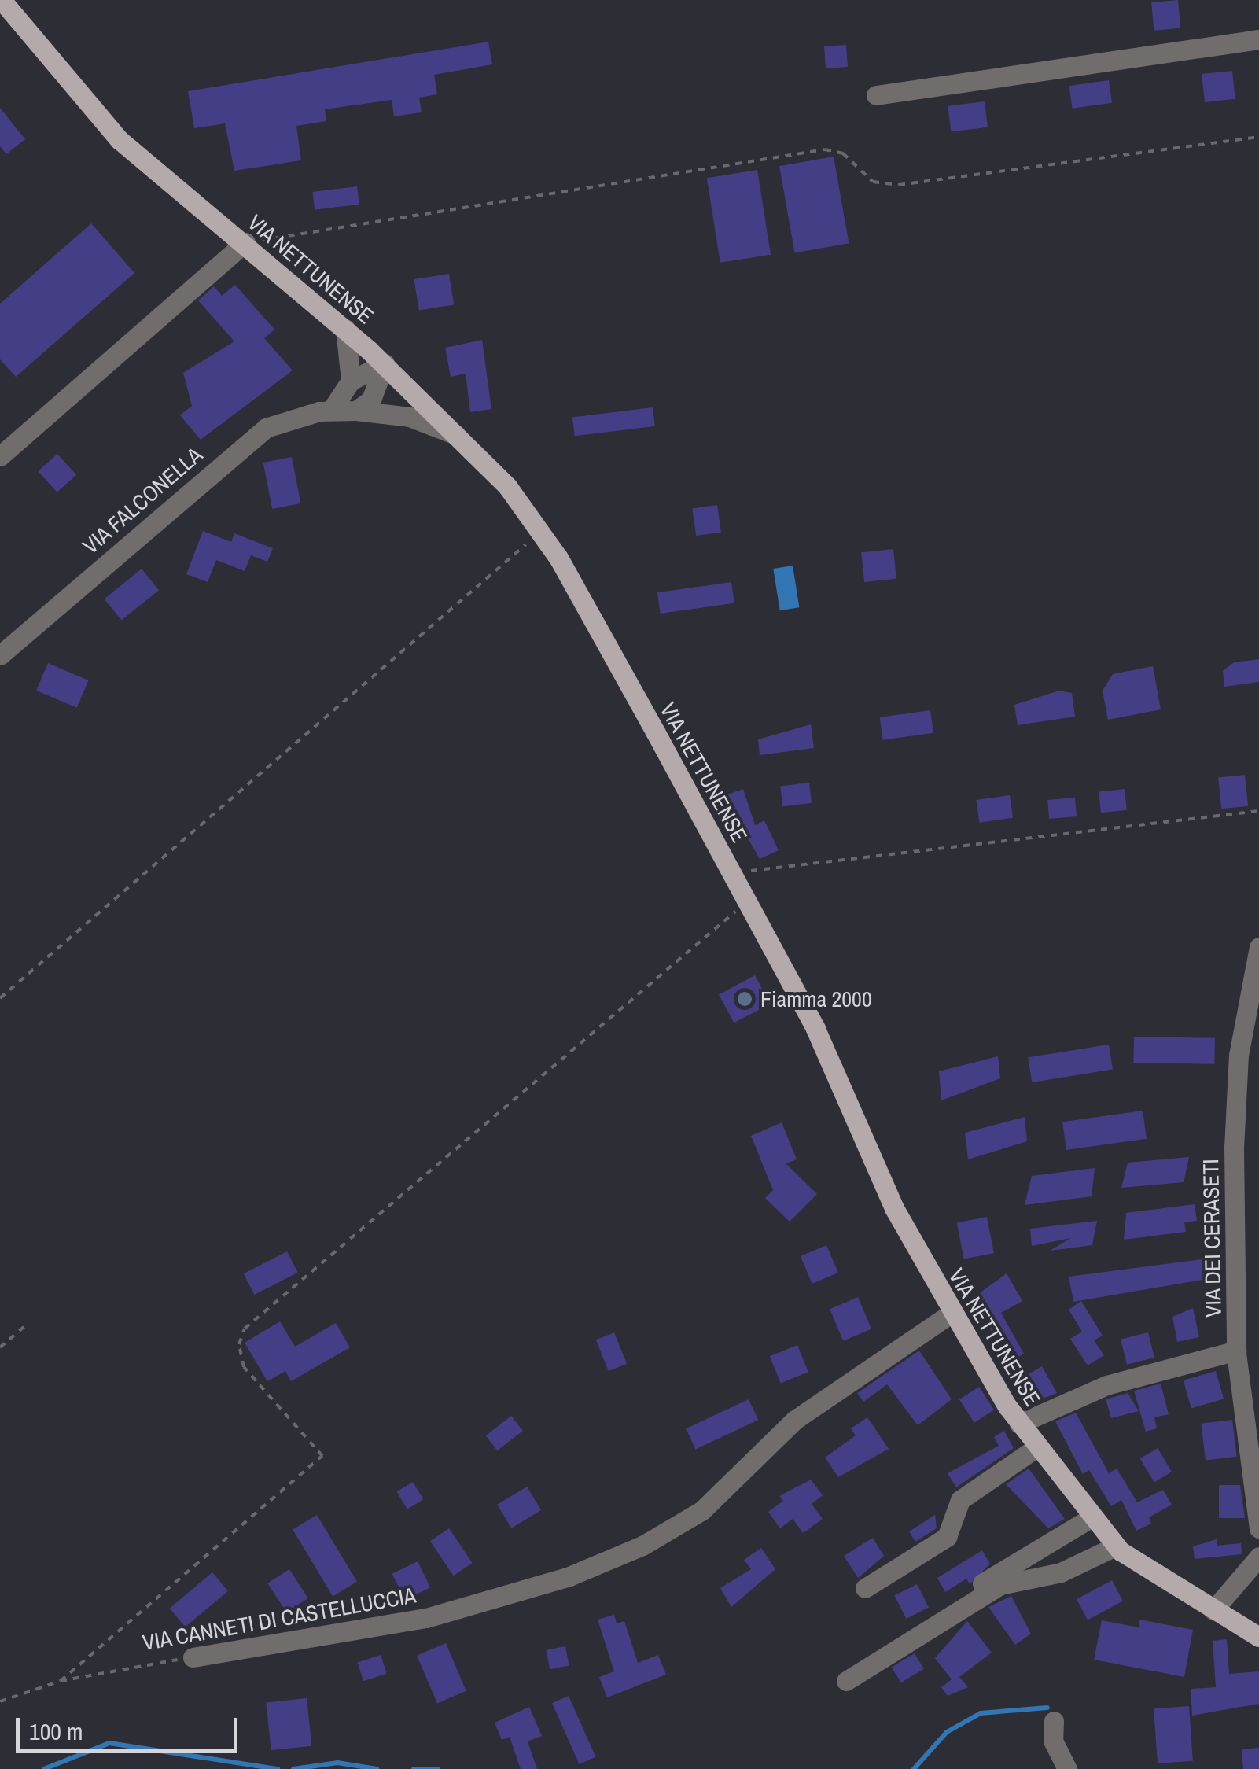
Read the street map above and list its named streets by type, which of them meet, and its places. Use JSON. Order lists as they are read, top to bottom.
{
  "streets": {
    "main road": ["VIA NETTUNENSE"],
    "street": ["VIA FALCONELLA", "VIA DEI CERASETI", "VIA CANNETI DI CASTELLUCCIA"]
  },
  "crossings": [
    ["VIA NETTUNENSE", "VIA FALCONELLA"],
    ["VIA NETTUNENSE", "VIA CANNETI DI CASTELLUCCIA"]
  ],
  "places": ["Fiamma 2000"],
  "scale_bar": "100 m"
}
